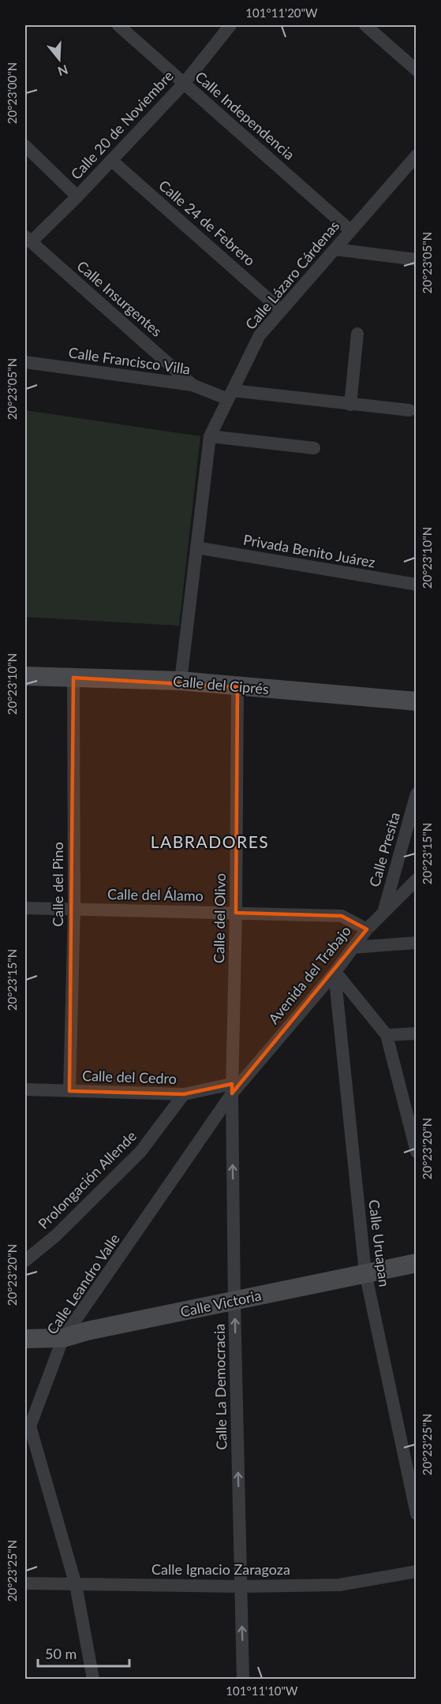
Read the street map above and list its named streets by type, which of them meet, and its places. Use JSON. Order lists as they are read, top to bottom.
{
  "streets": {
    "street": [
      "Calle Independencia",
      "Calle 20 de Noviembre",
      "Calle 24 de Febrero",
      "Calle Lázaro Cárdenas",
      "Calle Insurgentes",
      "Calle Francisco Villa",
      "Privada Benito Juárez",
      "Calle del Ciprés",
      "Calle Presita",
      "Calle del Pino",
      "Calle del Álamo",
      "Calle del Olivo",
      "Avenida del Trabajo",
      "Calle del Cedro",
      "Prolongación Allende",
      "Calle Uruapan",
      "Calle Leandro Valle",
      "Calle Victoria",
      "Calle La Democracia",
      "Calle Ignacio Zaragoza"
    ]
  },
  "crossings": [
    ["Calle Independencia", "Calle 20 de Noviembre"],
    ["Calle Independencia", "Calle Lázaro Cárdenas"],
    ["Calle 20 de Noviembre", "Calle 24 de Febrero"],
    ["Calle 20 de Noviembre", "Calle Insurgentes"],
    ["Calle 24 de Febrero", "Calle Lázaro Cárdenas"],
    ["Calle Lázaro Cárdenas", "Calle Francisco Villa"],
    ["Calle Lázaro Cárdenas", "Privada Benito Juárez"],
    ["Calle Lázaro Cárdenas", "Calle del Ciprés"],
    ["Calle Insurgentes", "Calle Francisco Villa"],
    ["Calle del Ciprés", "Calle del Pino"],
    ["Calle del Ciprés", "Calle del Olivo"],
    ["Calle Presita", "Avenida del Trabajo"],
    ["Calle del Pino", "Calle del Álamo"],
    ["Calle del Pino", "Calle del Cedro"],
    ["Calle del Álamo", "Calle del Olivo"],
    ["Calle del Álamo", "Avenida del Trabajo"],
    ["Calle del Olivo", "Avenida del Trabajo"],
    ["Calle del Olivo", "Calle del Cedro"],
    ["Calle del Olivo", "Calle Leandro Valle"],
    ["Calle del Olivo", "Calle La Democracia"],
    ["Avenida del Trabajo", "Calle del Cedro"],
    ["Avenida del Trabajo", "Calle Uruapan"],
    ["Avenida del Trabajo", "Calle Leandro Valle"],
    ["Avenida del Trabajo", "Calle La Democracia"],
    ["Calle del Cedro", "Prolongación Allende"],
    ["Calle del Cedro", "Calle Leandro Valle"],
    ["Calle del Cedro", "Calle La Democracia"],
    ["Calle Uruapan", "Calle Victoria"],
    ["Calle Leandro Valle", "Calle Victoria"],
    ["Calle Leandro Valle", "Calle La Democracia"],
    ["Calle Leandro Valle", "Calle Ignacio Zaragoza"],
    ["Calle Victoria", "Calle La Democracia"],
    ["Calle La Democracia", "Calle Ignacio Zaragoza"]
  ],
  "one_way": ["Calle La Democracia"],
  "districts": ["LABRADORES"],
  "scale_bar": "50 m",
  "north": "bottom",
  "coordinates": [
    "101°11'20\"W",
    "20°23'00\"N",
    "20°23'05\"N",
    "20°23'10\"N",
    "20°23'15\"N",
    "20°23'20\"N",
    "20°23'25\"N",
    "101°11'10\"W"
  ]
}
